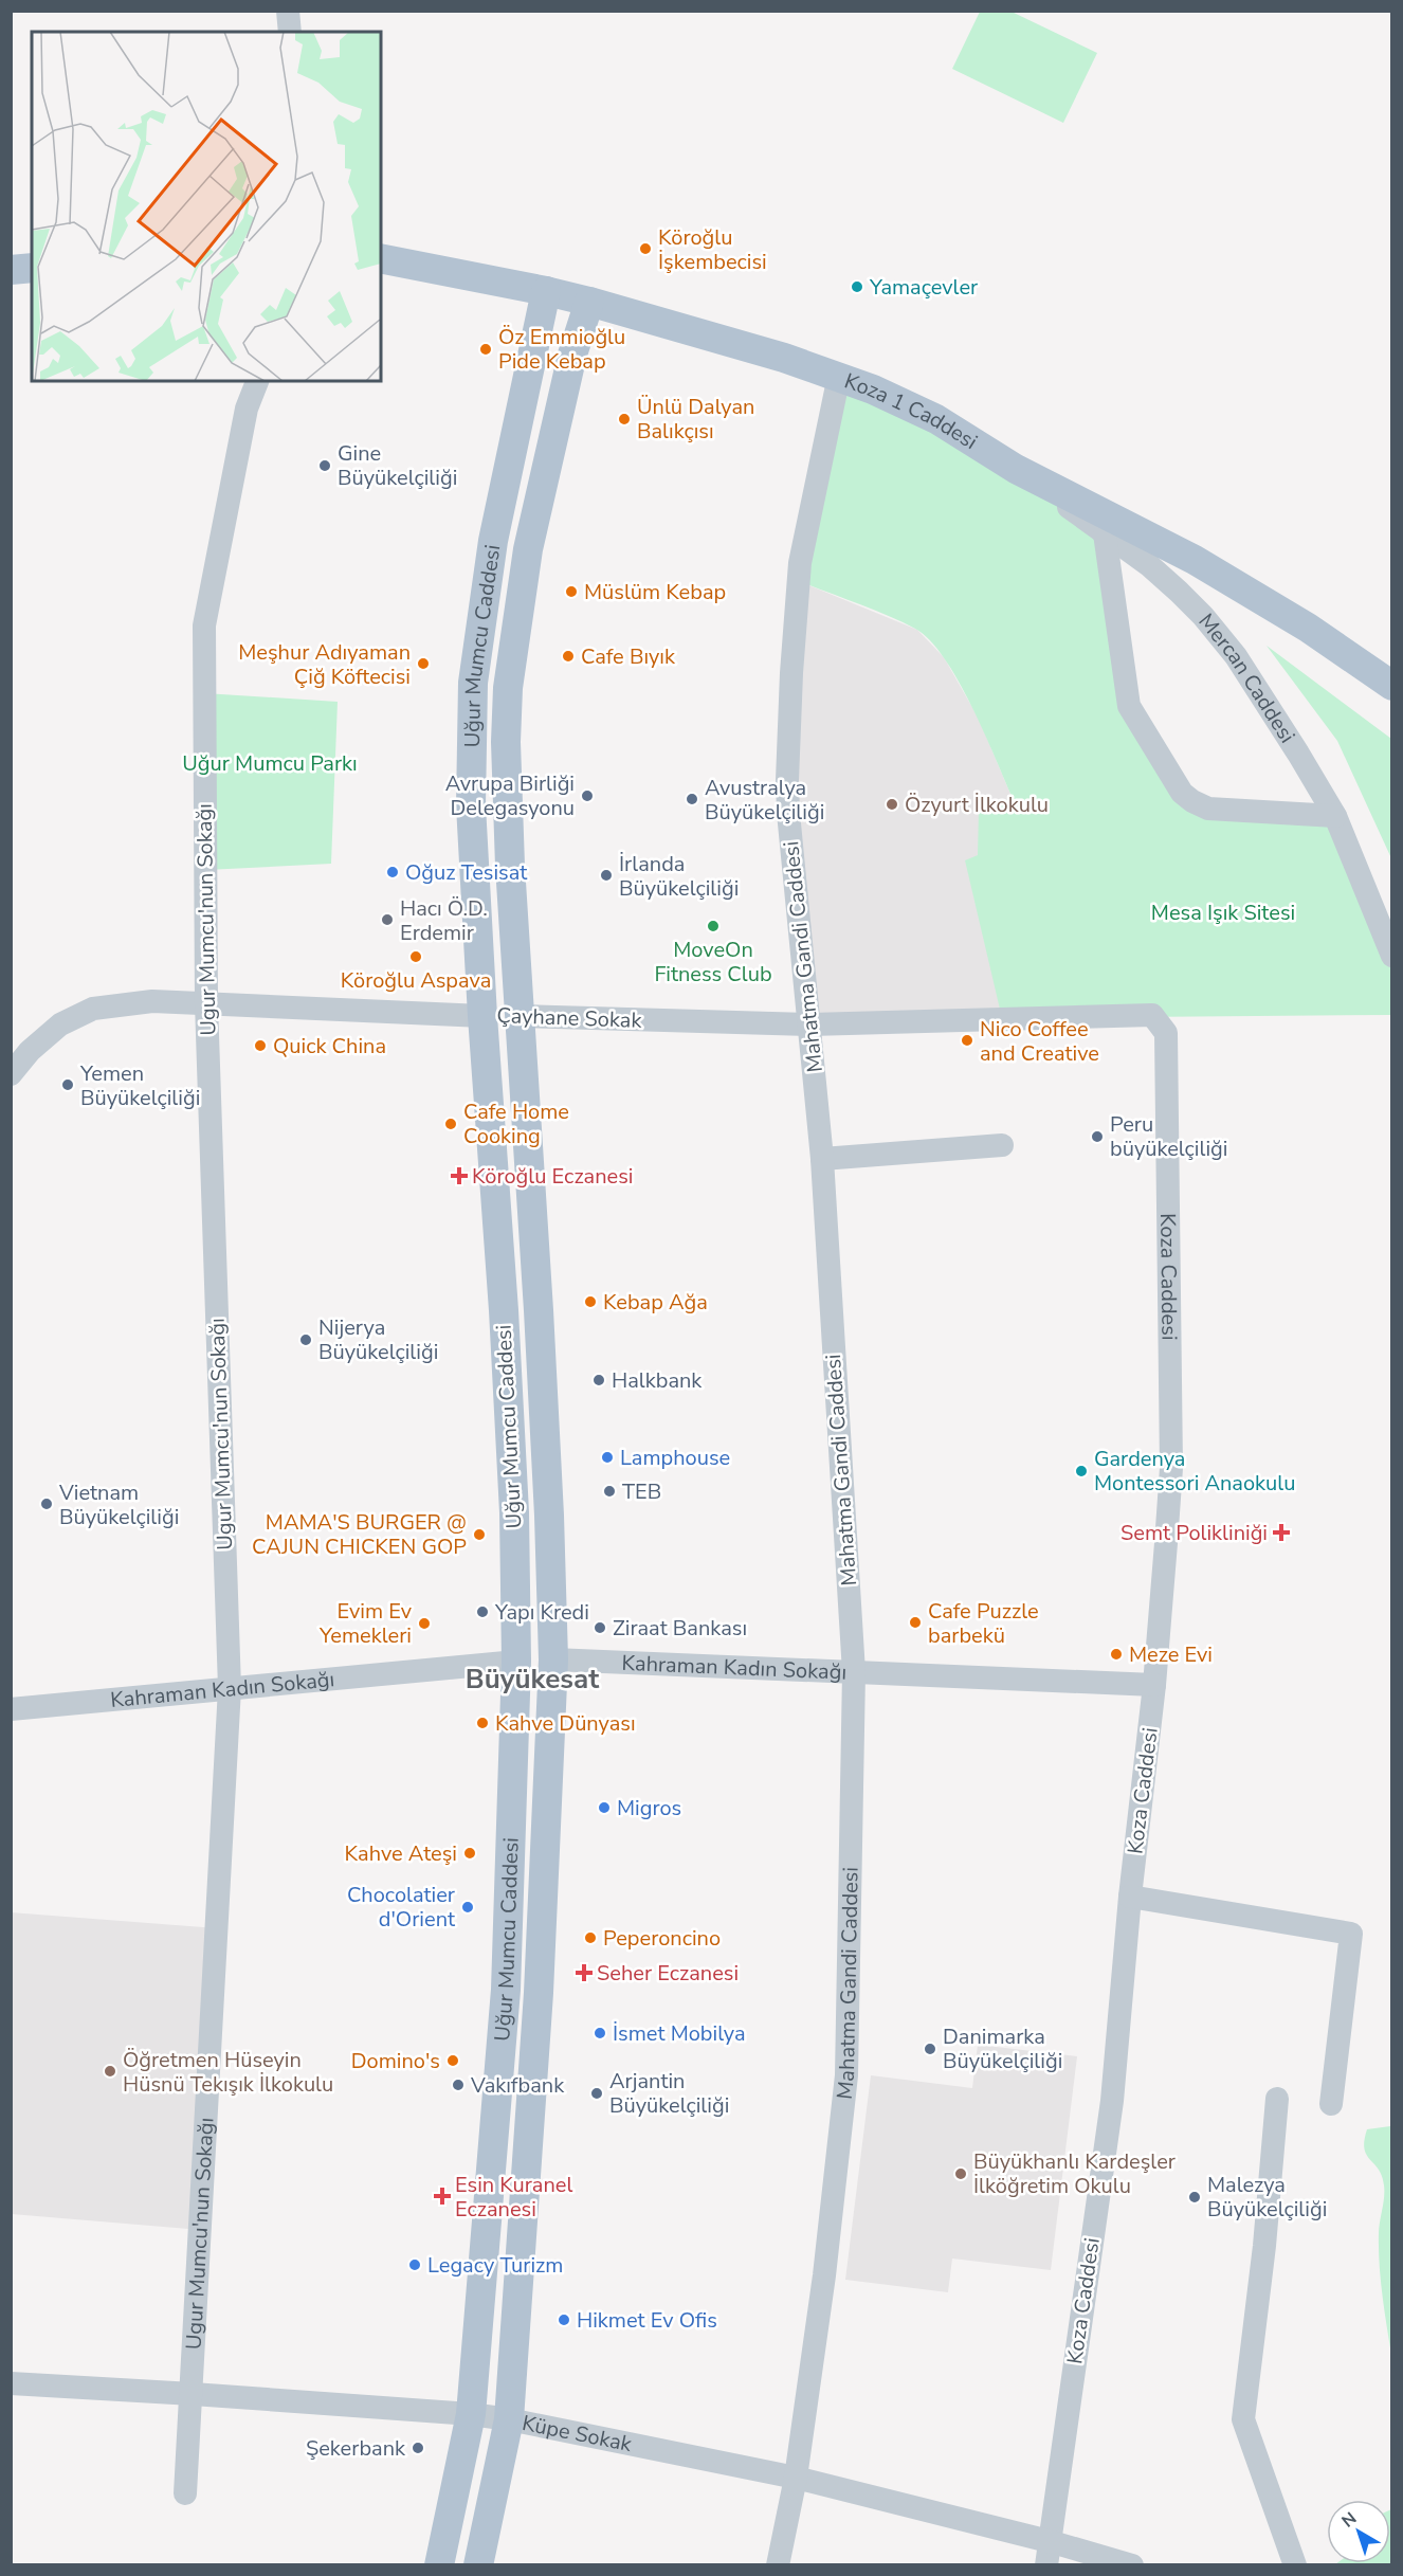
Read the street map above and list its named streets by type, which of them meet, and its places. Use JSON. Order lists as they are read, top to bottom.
{
  "streets": {
    "main road": [
      "Koza 1 Caddesi",
      "Uğur Mumcu Caddesi",
      "Çayhane Sokak",
      "Kahraman Kadın Sokağı"
    ],
    "street": [
      "Mercan Caddesi",
      "Ugur Mumcu'nun Sokağı",
      "Mahatma Gandi Caddesi",
      "Koza Caddesi",
      "Küpe Sokak"
    ]
  },
  "crossings": [
    ["Koza 1 Caddesi", "Uğur Mumcu Caddesi"],
    ["Koza 1 Caddesi", "Mercan Caddesi"],
    ["Koza 1 Caddesi", "Mahatma Gandi Caddesi"],
    ["Uğur Mumcu Caddesi", "Çayhane Sokak"],
    ["Uğur Mumcu Caddesi", "Kahraman Kadın Sokağı"],
    ["Uğur Mumcu Caddesi", "Küpe Sokak"],
    ["Ugur Mumcu'nun Sokağı", "Çayhane Sokak"],
    ["Ugur Mumcu'nun Sokağı", "Kahraman Kadın Sokağı"],
    ["Ugur Mumcu'nun Sokağı", "Küpe Sokak"],
    ["Mahatma Gandi Caddesi", "Çayhane Sokak"],
    ["Mahatma Gandi Caddesi", "Kahraman Kadın Sokağı"],
    ["Mahatma Gandi Caddesi", "Küpe Sokak"],
    ["Çayhane Sokak", "Koza Caddesi"],
    ["Koza Caddesi", "Kahraman Kadın Sokağı"],
    ["Koza Caddesi", "Küpe Sokak"]
  ],
  "districts": ["Büyükesat"],
  "parks": ["Uğur Mumcu Parkı", "Mesa Işık Sitesi"],
  "places": {
    "other": [
      "Köroğlu İşkembecisi",
      "Yamaçevler",
      "Öz Emmioğlu Pide Kebap",
      "Ünlü Dalyan Balıkçısı",
      "Gine Büyükelçiliği",
      "Müslüm Kebap",
      "Cafe Bıyık",
      "Meşhur Adıyaman Çiğ Köftecisi",
      "Avrupa Birliği Delegasyonu",
      "Avustralya Büyükelçiliği",
      "Özyurt İlkokulu",
      "Oğuz Tesisat",
      "İrlanda Büyükelçiliği",
      "Hacı Ö.D. Erdemir",
      "MoveOn Fitness Club",
      "Köroğlu Aspava",
      "Nico Coffee and Creative",
      "Quick China",
      "Yemen Büyükelçiliği",
      "Cafe Home Cooking",
      "Peru büyükelçiliği",
      "Kebap Ağa",
      "Nijerya Büyükelçiliği",
      "Halkbank",
      "Lamphouse",
      "Gardenya Montessori Anaokulu",
      "TEB",
      "Vietnam Büyükelçiliği",
      "MAMA'S BURGER @ CAJUN CHICKEN GOP",
      "Yapı Kredi",
      "Cafe Puzzle barbekü",
      "Evim Ev Yemekleri",
      "Ziraat Bankası",
      "Meze Evi",
      "Kahve Dünyası",
      "Migros",
      "Kahve Ateşi",
      "Chocolatier d'Orient",
      "Peperoncino",
      "İsmet Mobilya",
      "Danimarka Büyükelçiliği",
      "Domino's",
      "Öğretmen Hüseyin Hüsnü Tekışık İlkokulu",
      "Vakıfbank",
      "Arjantin Büyükelçiliği",
      "Büyükhanlı Kardeşler İlköğretim Okulu",
      "Malezya Büyükelçiliği",
      "Legacy Turizm",
      "Hikmet Ev Ofis",
      "Şekerbank"
    ],
    "health": [
      "Köroğlu Eczanesi",
      "Semt Polikliniği",
      "Seher Eczanesi",
      "Esin Kuranel Eczanesi"
    ]
  },
  "north": "top left"
}
